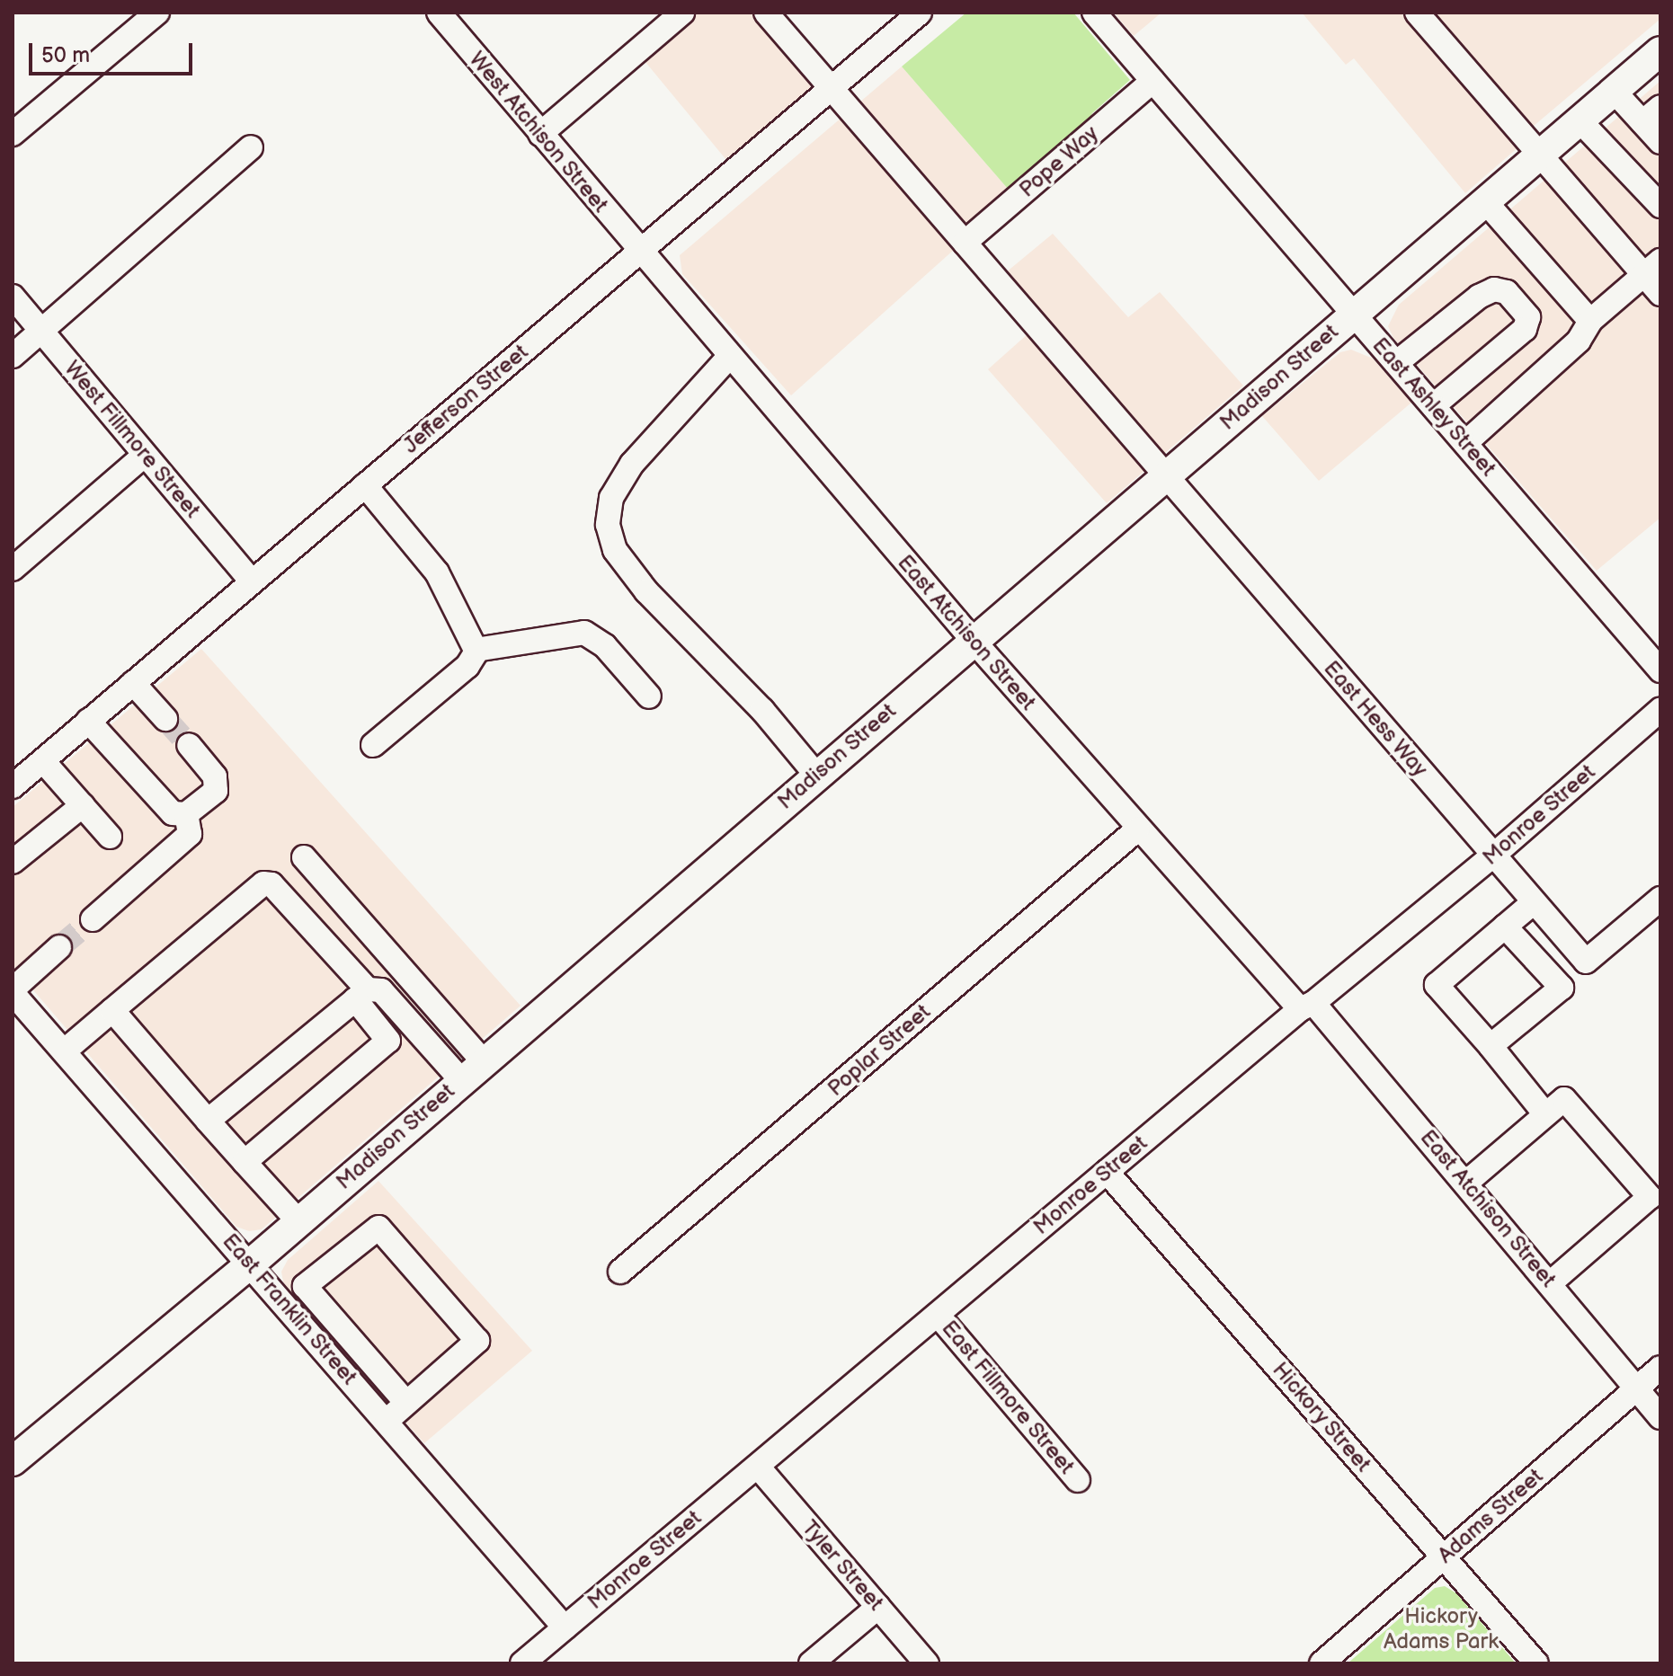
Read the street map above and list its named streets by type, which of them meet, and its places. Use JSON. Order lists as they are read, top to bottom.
{
  "streets": {
    "main road": ["Madison Street"],
    "street": [
      "West Atchison Street",
      "Pope Way",
      "Jefferson Street",
      "East Ashley Street",
      "West Fillmore Street",
      "East Atchison Street",
      "East Hess Way",
      "Monroe Street",
      "Poplar Street",
      "East Franklin Street",
      "East Fillmore Street",
      "Hickory Street",
      "Adams Street",
      "Tyler Street"
    ]
  },
  "crossings": [
    ["West Atchison Street", "Jefferson Street"],
    ["West Atchison Street", "East Atchison Street"],
    ["Pope Way", "East Ashley Street"],
    ["Pope Way", "East Hess Way"],
    ["Madison Street", "East Ashley Street"],
    ["Madison Street", "East Atchison Street"],
    ["Madison Street", "East Hess Way"],
    ["Madison Street", "East Franklin Street"],
    ["Jefferson Street", "West Fillmore Street"],
    ["Jefferson Street", "East Atchison Street"],
    ["Jefferson Street", "East Hess Way"],
    ["East Atchison Street", "Monroe Street"],
    ["East Atchison Street", "Poplar Street"],
    ["East Atchison Street", "Adams Street"],
    ["East Hess Way", "Monroe Street"],
    ["Monroe Street", "East Franklin Street"],
    ["Monroe Street", "East Fillmore Street"],
    ["Monroe Street", "Hickory Street"],
    ["Monroe Street", "Tyler Street"],
    ["Hickory Street", "Adams Street"]
  ],
  "parks": ["Hickory Adams Park"],
  "scale_bar": "50 m"
}
